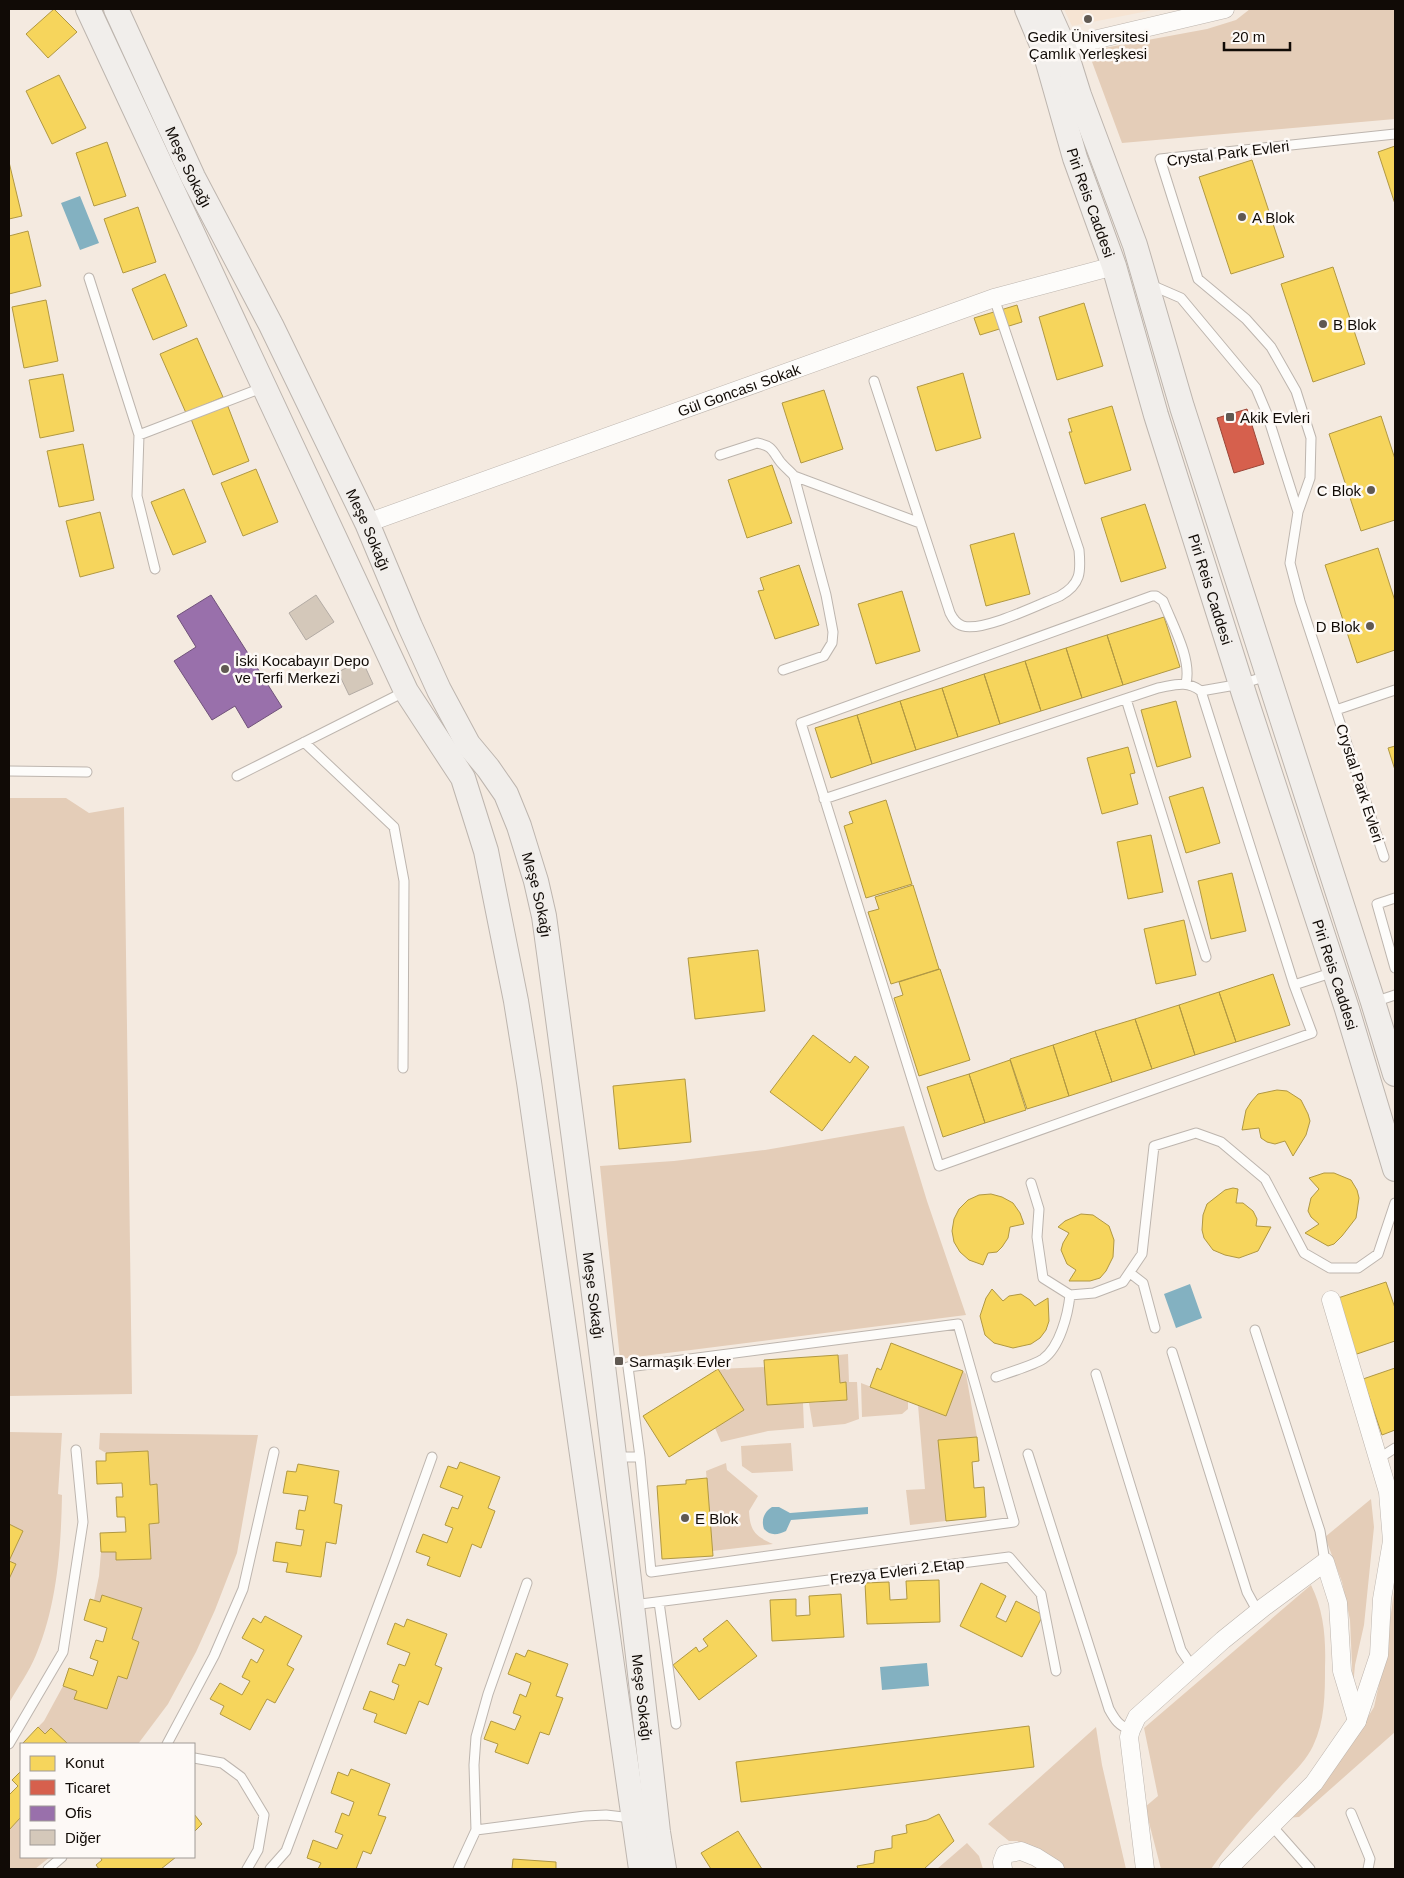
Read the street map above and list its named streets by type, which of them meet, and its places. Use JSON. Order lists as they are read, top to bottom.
{
  "streets": {
    "street": ["Meşe Sokağı", "Piri Reis Caddesi", "Gül Goncası Sokak"],
    "lane": ["Crystal Park Evleri", "Frezya Evleri 2.Etap"]
  },
  "crossings": [
    ["Crystal Park Evleri", "Piri Reis Caddesi"],
    ["Meşe Sokağı", "Gül Goncası Sokak"],
    ["Meşe Sokağı", "Frezya Evleri 2.Etap"],
    ["Piri Reis Caddesi", "Gül Goncası Sokak"]
  ],
  "places": {
    "other": [
      "Gedik Üniversitesi Çamlık Yerleşkesi",
      "A Blok",
      "B Blok",
      "C Blok",
      "D Blok",
      "İski Kocabayır Depo ve Terfi Merkezi",
      "E Blok"
    ],
    "transit": ["Akik Evleri", "Sarmaşık Evler"]
  },
  "legend": [
    "Konut",
    "Ticaret",
    "Ofis",
    "Diğer"
  ],
  "scale_bar": "20 m"
}
